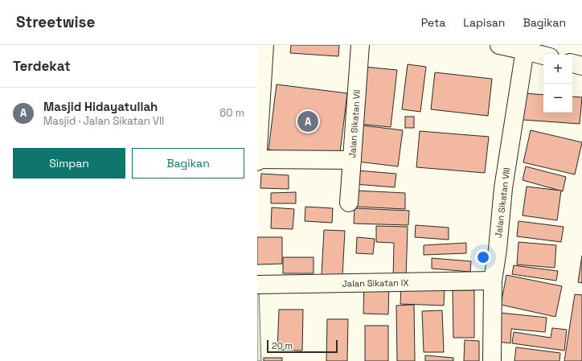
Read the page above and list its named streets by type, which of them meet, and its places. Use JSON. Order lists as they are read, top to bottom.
{
  "streets": {
    "street": ["Jalan Sikatan VII", "Jalan Sikatan VIII", "Jalan Sikatan IX"]
  },
  "crossings": [
    ["Jalan Sikatan VIII", "Jalan Sikatan IX"]
  ],
  "scale_bar": "20 m",
  "page": {
    "header": "Streetwise",
    "nav": ["Peta", "Lapisan", "Bagikan"],
    "heading": "Terdekat",
    "map_buttons": ["+", "−"],
    "list": [
      {
        "mark": "A",
        "name": "Masjid Hidayatullah",
        "note": "Masjid · Jalan Sikatan VII",
        "value": "60 m"
      }
    ],
    "pins": "A",
    "buttons": ["Simpan", "Bagikan"],
    "scale": "20 m"
  }
}
